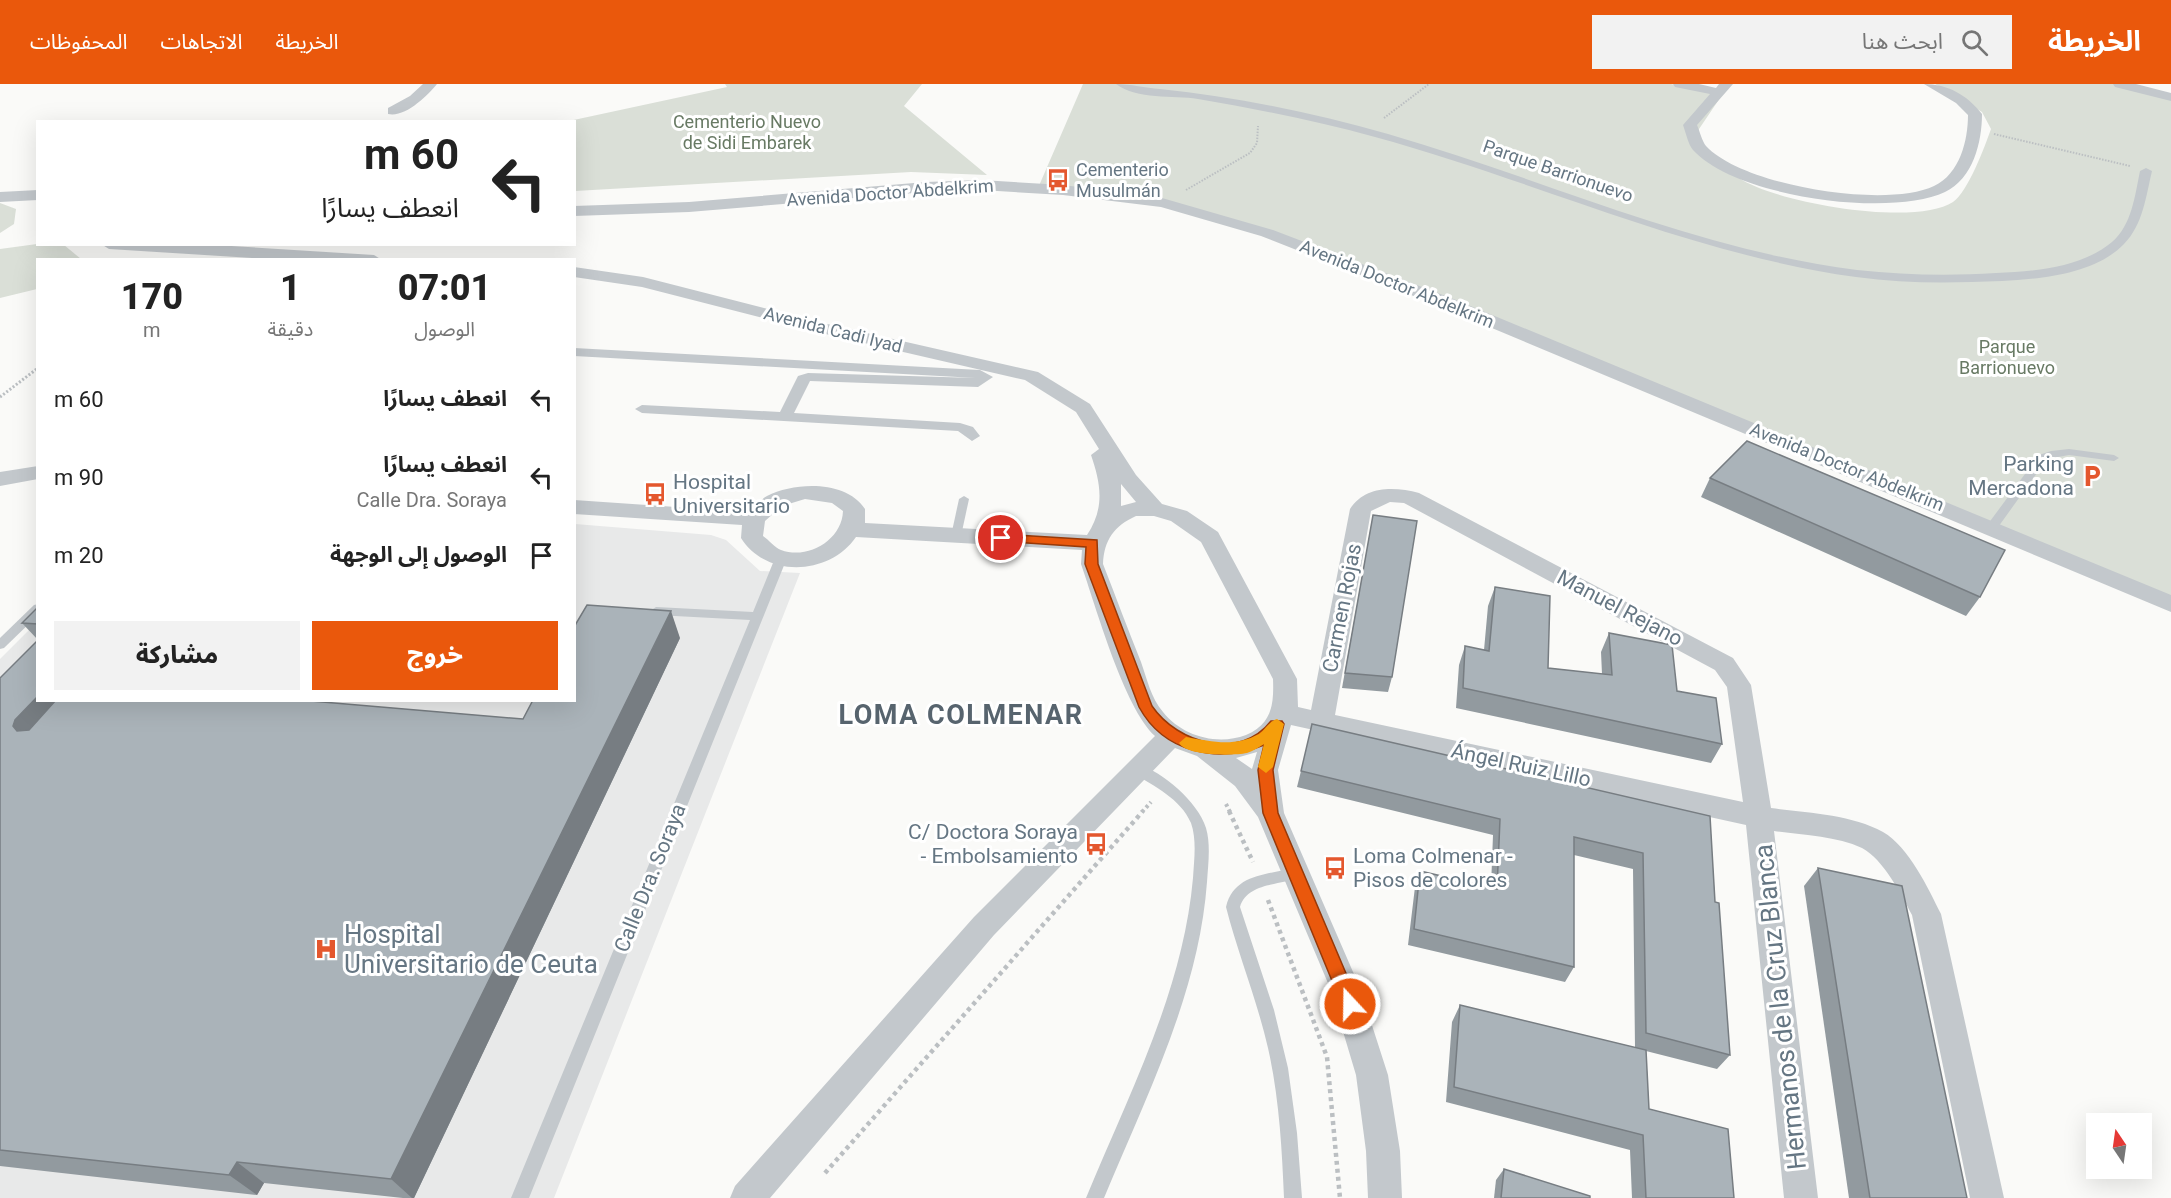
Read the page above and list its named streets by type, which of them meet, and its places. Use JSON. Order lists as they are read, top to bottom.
{
  "streets": {
    "street": [
      "Parque Barrionuevo",
      "Avenida Doctor Abdelkrim",
      "Avenida Cadi Iyad",
      "Carmen Rojas",
      "Manuel Rejano",
      "Ángel Ruiz Lillo",
      "Hermanos de la Cruz Blanca"
    ],
    "lane": ["Calle Dra. Soraya"]
  },
  "crossings": [
    ["Carmen Rojas", "Manuel Rejano"],
    ["Carmen Rojas", "Ángel Ruiz Lillo"],
    ["Manuel Rejano", "Ángel Ruiz Lillo"],
    ["Manuel Rejano", "Hermanos de la Cruz Blanca"],
    ["Ángel Ruiz Lillo", "Hermanos de la Cruz Blanca"]
  ],
  "districts": ["LOMA COLMENAR"],
  "parks": ["Cementerio Nuevo de Sidi Embarek", "Parque Barrionuevo"],
  "places": {
    "bus stop": [
      "Cementerio Musulmán",
      "Hospital Universitario",
      "C/ Doctora Soraya - Embolsamiento",
      "Loma Colmenar - Pisos de colores"
    ],
    "parking": ["Parking Mercadona"],
    "hospital": ["Hospital Universitario de Ceuta"]
  },
  "north": "top",
  "page": {
    "header": "الخريطة",
    "search": "ابحث هنا",
    "nav": ["الخريطة", "الاتجاهات", "المحفوظات"],
    "turn": ["60 m", "انعطف يسارًا"],
    "eta": [
      "07:01",
      "الوصول",
      "1",
      "دقيقة",
      "170",
      "m"
    ],
    "list": [
      {
        "name": "انعطف يسارًا",
        "value": "60 m"
      },
      {
        "name": "انعطف يسارًا",
        "note": "Calle Dra. Soraya",
        "value": "90 m"
      },
      {
        "name": "الوصول إلى الوجهة",
        "value": "20 m"
      }
    ],
    "buttons": ["خروج", "مشاركة"]
  }
}
